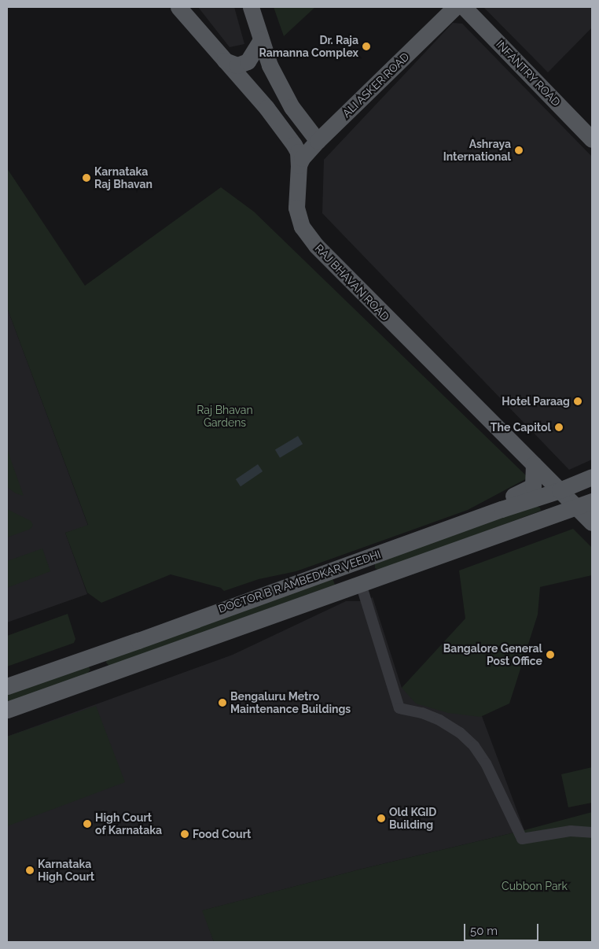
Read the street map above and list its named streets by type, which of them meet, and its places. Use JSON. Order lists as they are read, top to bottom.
{
  "streets": {
    "main road": [
      "INFANTRY ROAD",
      "ALI ASKER ROAD",
      "RAJ BHAVAN ROAD",
      "DOCTOR B R AMBEDKAR VEEDHI"
    ]
  },
  "crossings": [
    ["ALI ASKER ROAD", "RAJ BHAVAN ROAD"],
    ["RAJ BHAVAN ROAD", "DOCTOR B R AMBEDKAR VEEDHI"]
  ],
  "parks": ["Raj Bhavan Gardens", "Cubbon Park"],
  "places": [
    "Dr. Raja Ramanna Complex",
    "Ashraya International",
    "Karnataka Raj Bhavan",
    "Hotel Paraag",
    "The Capitol",
    "Bangalore General Post Office",
    "Bengaluru Metro Maintenance Buildings",
    "Old KGID Building",
    "High Court of Karnataka",
    "Food Court",
    "Karnataka High Court"
  ],
  "scale_bar": "50 m"
}
